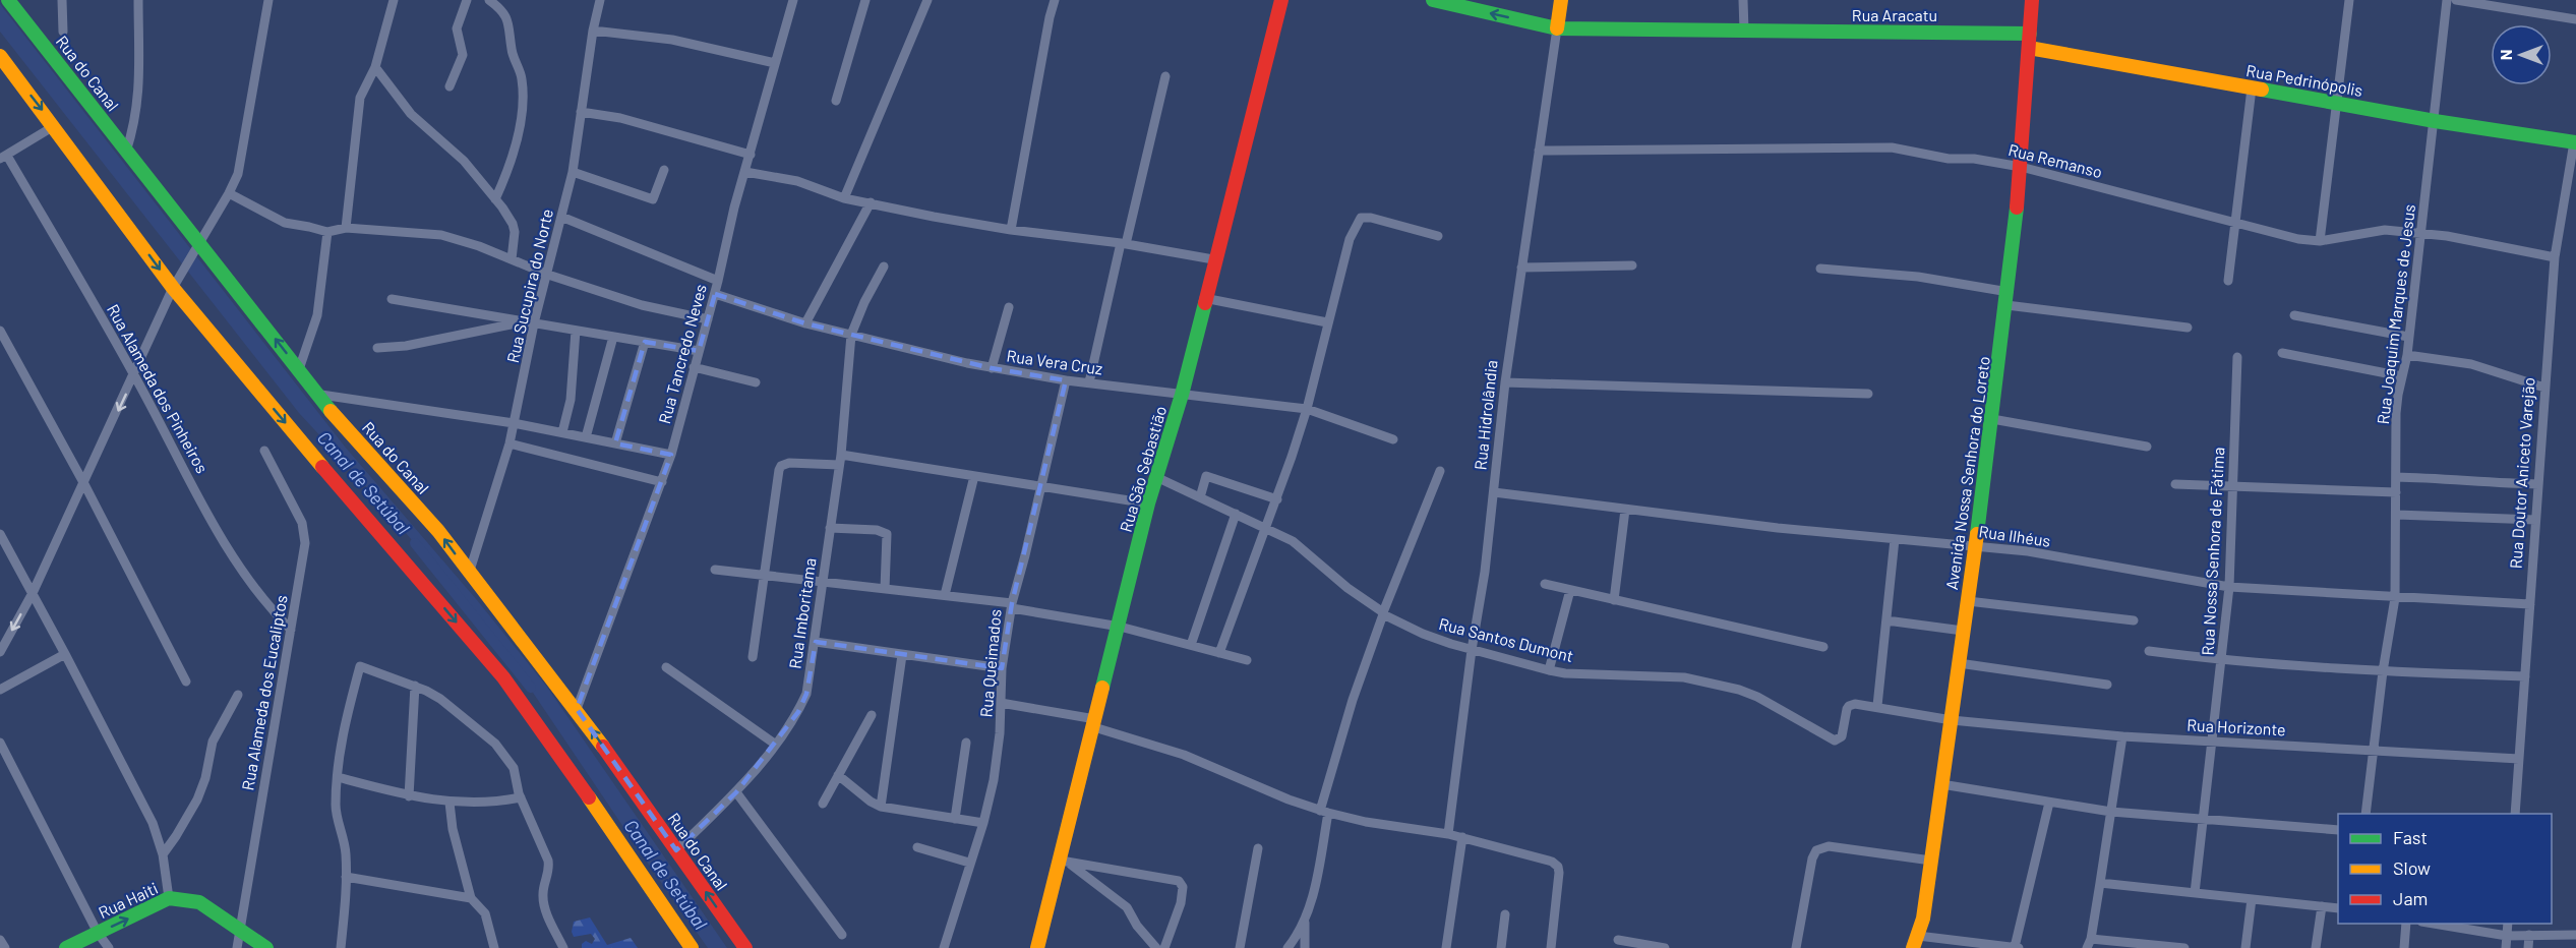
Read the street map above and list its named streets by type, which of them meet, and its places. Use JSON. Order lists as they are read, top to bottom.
{
  "streets": {
    "street": [
      "Rua Aracatu",
      "Rua do Canal",
      "Rua Pedrinópolis",
      "Rua Remanso",
      "Rua Sucupira do Norte",
      "Rua Joaquim Marques de Jesus",
      "Rua Tancredo Neves",
      "Rua Vera Cruz",
      "Rua Alameda dos Pinheiros",
      "Rua Hidrolândia",
      "Rua São Sebastião",
      "Avenida Nossa Senhora do Loreto",
      "Rua Doutor Aniceto Varejão",
      "Rua Ilhéus",
      "Rua Nossa Senhora de Fátima",
      "Rua Imboritama",
      "Rua Santos Dumont",
      "Rua Queimados",
      "Rua Alameda dos Eucaliptos",
      "Rua Horizonte",
      "Rua Haiti"
    ]
  },
  "crossings": [
    ["Rua Aracatu", "Rua Pedrinópolis"],
    ["Rua Aracatu", "Rua Hidrolândia"],
    ["Rua Aracatu", "Avenida Nossa Senhora do Loreto"],
    ["Rua do Canal", "Rua Sucupira do Norte"],
    ["Rua do Canal", "Rua Tancredo Neves"],
    ["Rua do Canal", "Rua Imboritama"],
    ["Rua Pedrinópolis", "Rua Joaquim Marques de Jesus"],
    ["Rua Pedrinópolis", "Avenida Nossa Senhora do Loreto"],
    ["Rua Pedrinópolis", "Rua Doutor Aniceto Varejão"],
    ["Rua Remanso", "Rua Joaquim Marques de Jesus"],
    ["Rua Remanso", "Rua Hidrolândia"],
    ["Rua Remanso", "Avenida Nossa Senhora do Loreto"],
    ["Rua Remanso", "Rua Doutor Aniceto Varejão"],
    ["Rua Joaquim Marques de Jesus", "Rua Ilhéus"],
    ["Rua Joaquim Marques de Jesus", "Rua Horizonte"],
    ["Rua Tancredo Neves", "Rua Vera Cruz"],
    ["Rua Vera Cruz", "Rua São Sebastião"],
    ["Rua Vera Cruz", "Rua Imboritama"],
    ["Rua Vera Cruz", "Rua Queimados"],
    ["Rua Alameda dos Pinheiros", "Rua Alameda dos Eucaliptos"],
    ["Rua Hidrolândia", "Rua Ilhéus"],
    ["Rua Hidrolândia", "Rua Santos Dumont"],
    ["Rua São Sebastião", "Rua Santos Dumont"],
    ["Avenida Nossa Senhora do Loreto", "Rua Ilhéus"],
    ["Avenida Nossa Senhora do Loreto", "Rua Horizonte"],
    ["Rua Doutor Aniceto Varejão", "Rua Ilhéus"],
    ["Rua Doutor Aniceto Varejão", "Rua Horizonte"],
    ["Rua Ilhéus", "Rua Nossa Senhora de Fátima"],
    ["Rua Nossa Senhora de Fátima", "Rua Horizonte"],
    ["Rua Santos Dumont", "Rua Horizonte"],
    ["Rua Alameda dos Eucaliptos", "Rua Haiti"]
  ],
  "water": ["Canal de Setúbal"],
  "legend": ["Fast", "Slow", "Jam"],
  "north": "left"
}
